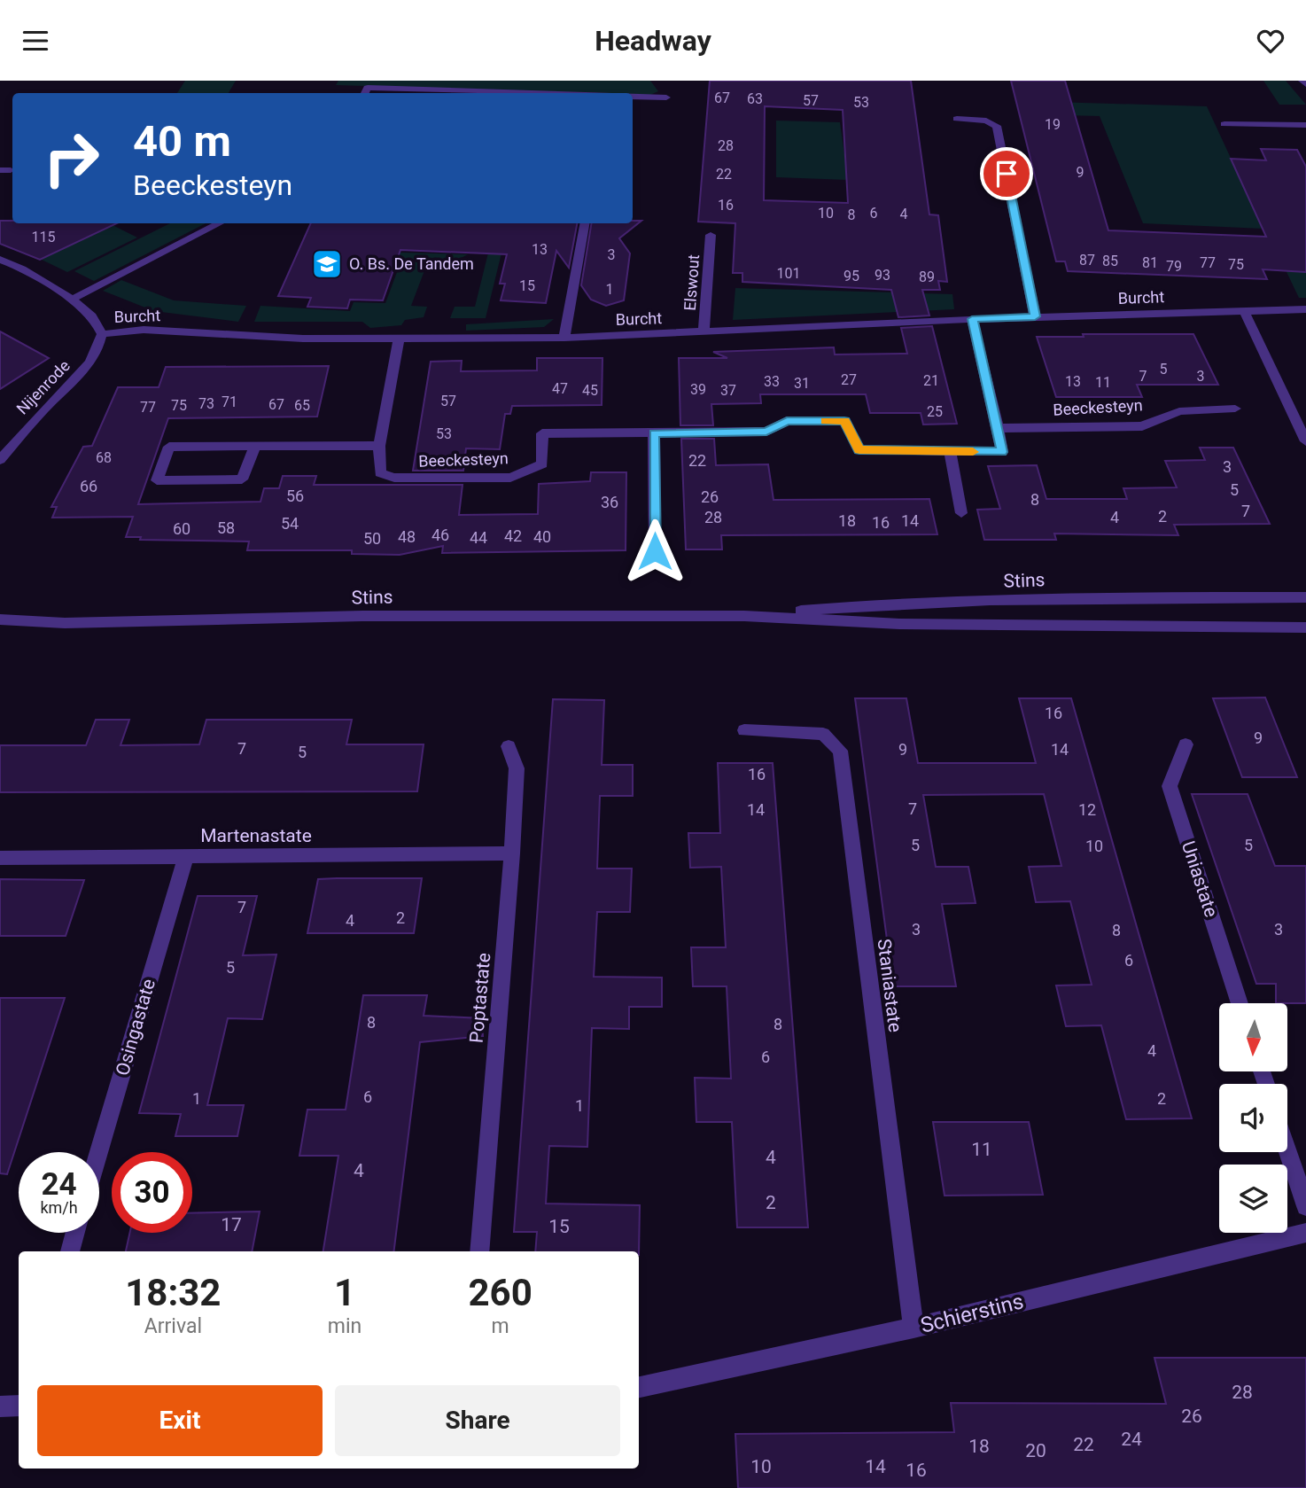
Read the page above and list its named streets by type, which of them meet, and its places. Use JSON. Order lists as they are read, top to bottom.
{
  "streets": {
    "street": [
      "Elswout",
      "Burcht",
      "Nijenrode",
      "Beeckesteyn",
      "Stins",
      "Martenastate",
      "Uniastate",
      "Staniastate",
      "Poptastate",
      "Osingastate",
      "Schierstins"
    ]
  },
  "crossings": [
    ["Elswout", "Burcht"],
    ["Burcht", "Nijenrode"],
    ["Burcht", "Beeckesteyn"],
    ["Martenastate", "Poptastate"],
    ["Martenastate", "Osingastate"],
    ["Staniastate", "Schierstins"]
  ],
  "places": {
    "school or university": ["O. Bs. De Tandem"]
  },
  "house_numbers": [
    "67",
    "63",
    "57",
    "53",
    "19",
    "28",
    "9",
    "22",
    "16",
    "10",
    "6",
    "4",
    "8",
    "115",
    "13",
    "3",
    "87",
    "85",
    "81",
    "77",
    "75",
    "79",
    "101",
    "93",
    "95",
    "89",
    "15",
    "1",
    "5",
    "7",
    "3",
    "27",
    "21",
    "33",
    "13",
    "11",
    "31",
    "47",
    "39",
    "45",
    "37",
    "57",
    "71",
    "73",
    "67",
    "75",
    "65",
    "77",
    "25",
    "53",
    "68",
    "22",
    "3",
    "66",
    "5",
    "56",
    "26",
    "8",
    "36",
    "7",
    "2",
    "28",
    "4",
    "18",
    "14",
    "16",
    "54",
    "58",
    "60",
    "46",
    "42",
    "48",
    "40",
    "44",
    "50",
    "16",
    "9",
    "7",
    "9",
    "14",
    "5",
    "16",
    "7",
    "14",
    "12",
    "5",
    "5",
    "10",
    "7",
    "2",
    "4",
    "3",
    "3",
    "8",
    "6",
    "5",
    "8",
    "8",
    "4",
    "6",
    "6",
    "1",
    "2",
    "1",
    "11",
    "4",
    "4",
    "2",
    "17",
    "15",
    "28",
    "26",
    "24",
    "22",
    "18",
    "20",
    "10",
    "14",
    "16"
  ],
  "north": "bottom",
  "page": {
    "header": "Headway",
    "turn": ["40 m", "Beeckesteyn"],
    "speed": "24 km/h",
    "limit": "30",
    "eta": [
      "18:32",
      "Arrival",
      "1",
      "min",
      "260",
      "m"
    ],
    "buttons": ["Exit", "Share"]
  }
}
